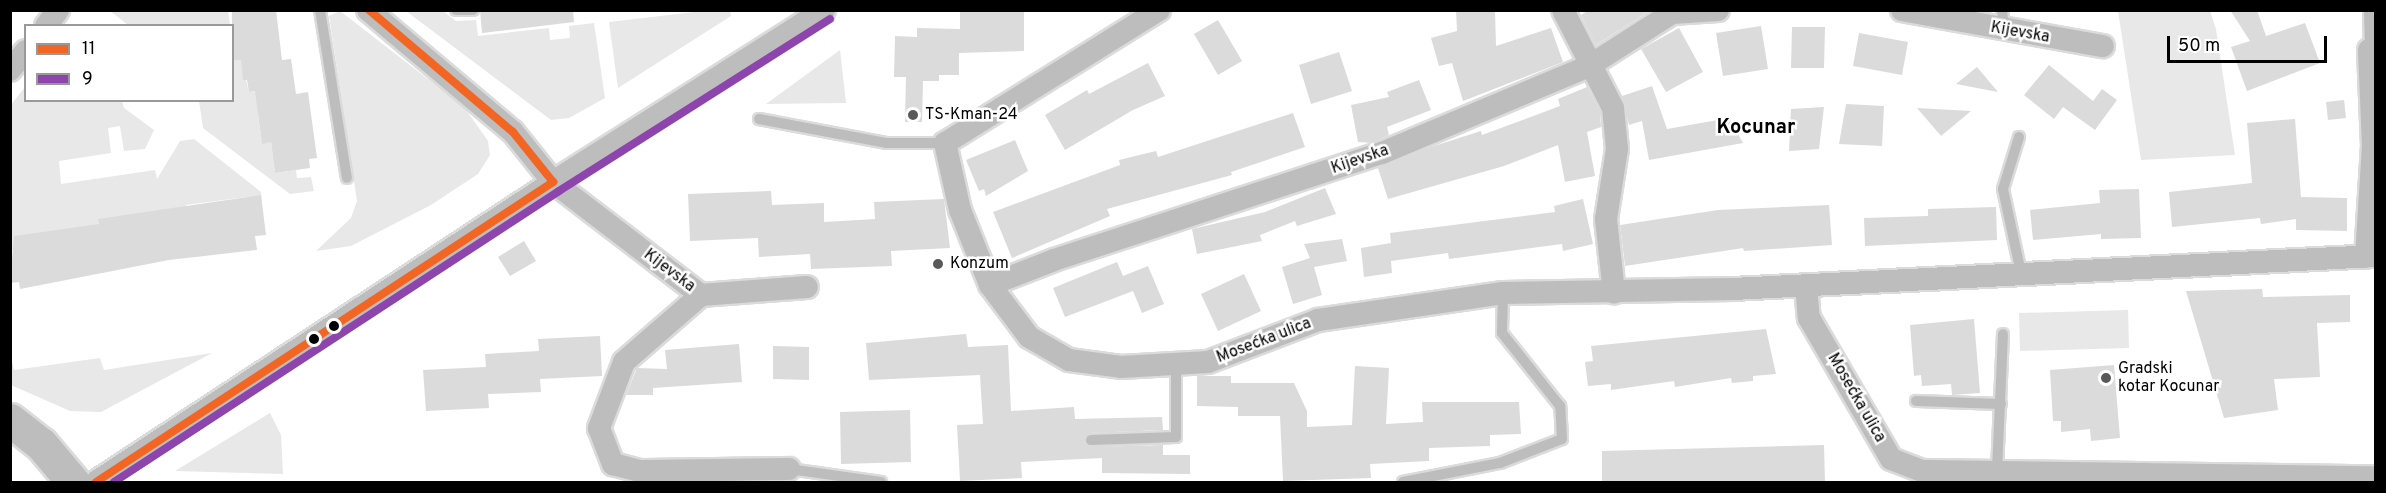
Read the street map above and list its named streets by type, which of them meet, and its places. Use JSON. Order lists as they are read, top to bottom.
{
  "streets": {
    "street": ["Kijevska", "Mosećka ulica"]
  },
  "crossings": [
    ["Kijevska", "Mosećka ulica"]
  ],
  "districts": ["Kocunar"],
  "places": ["TS-Kman-24", "Konzum", "Gradski kotar Kocunar"],
  "lines": ["transit line 11", "transit line 9"],
  "legend": ["11", "9"],
  "scale_bar": "50 m"
}
